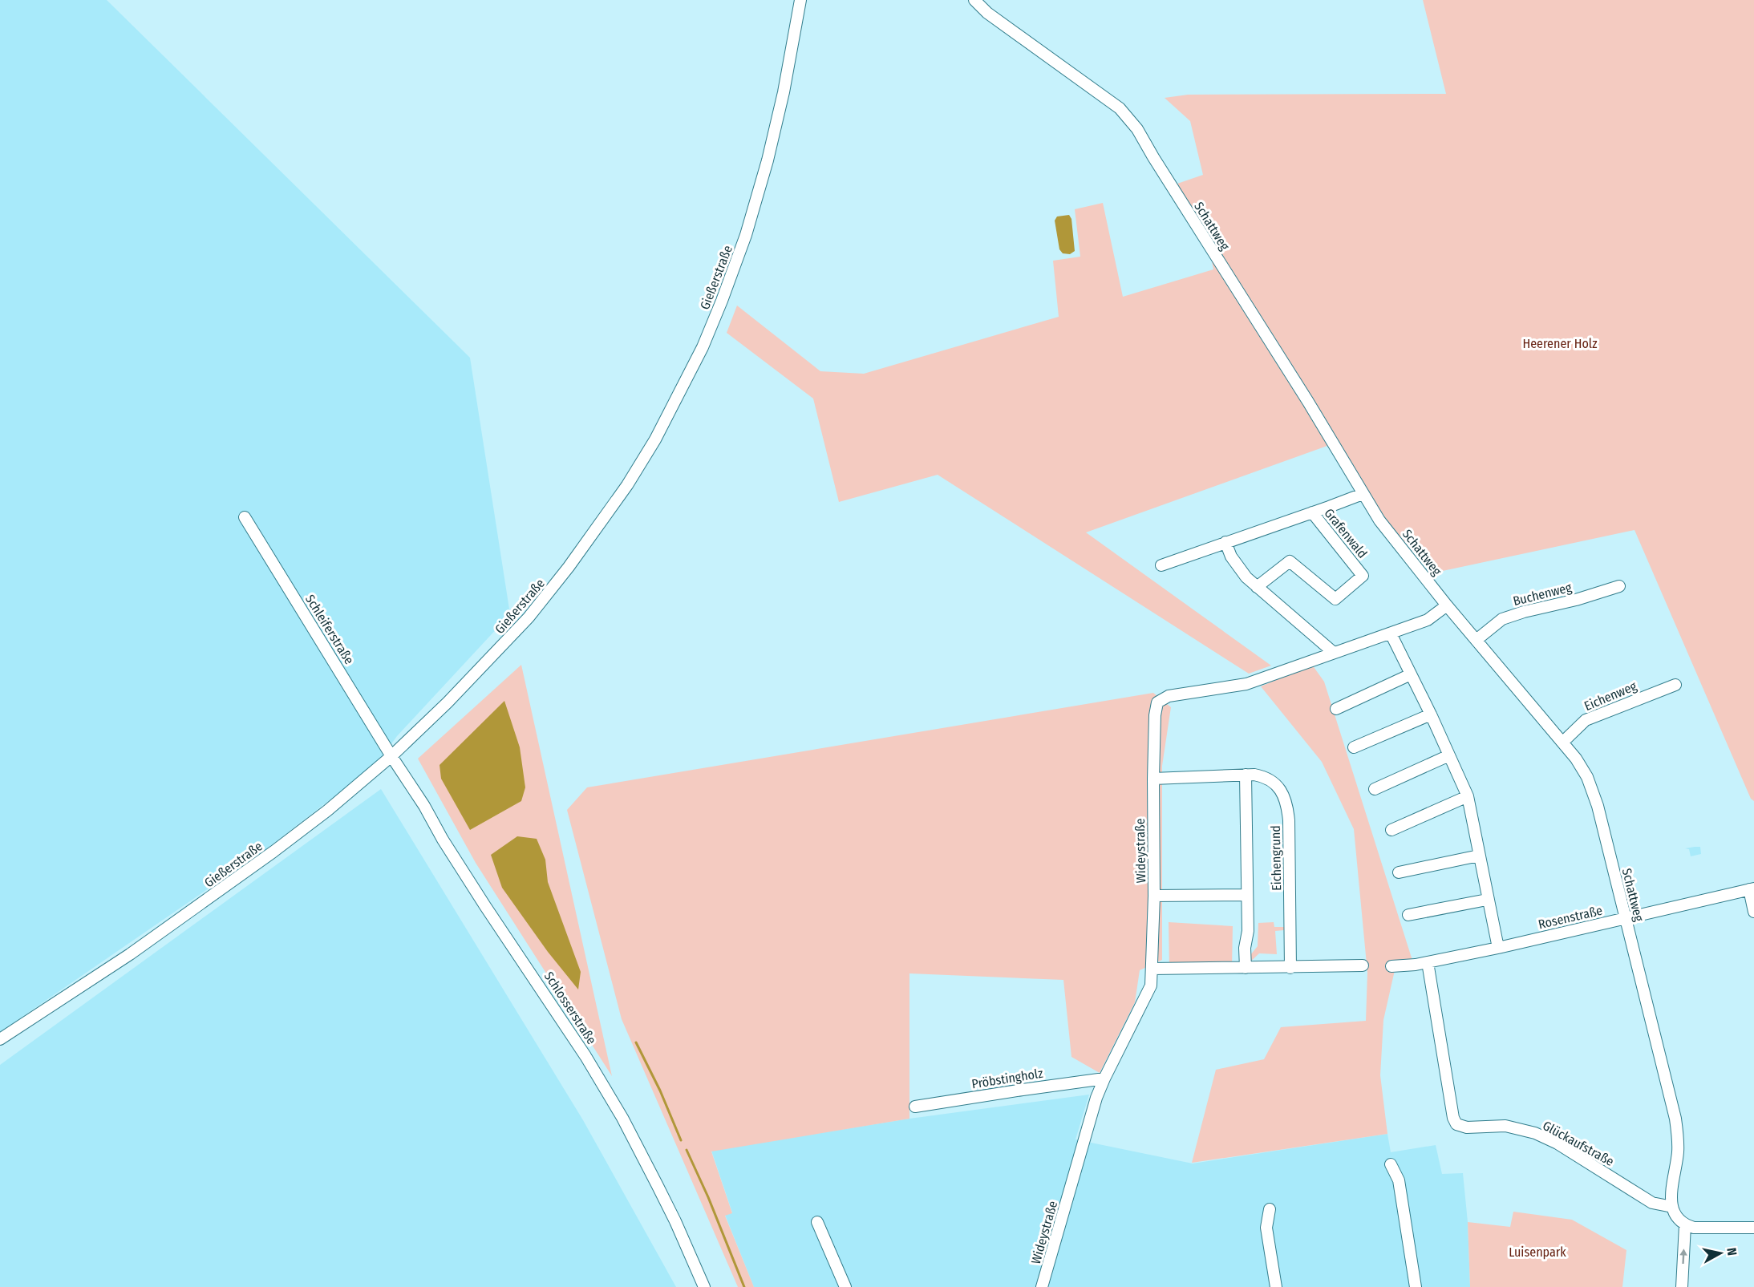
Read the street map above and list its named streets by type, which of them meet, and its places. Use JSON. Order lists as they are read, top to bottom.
{
  "streets": {
    "street": [
      "Schattweg",
      "Gießerstraße",
      "Grafenwald",
      "Buchenweg",
      "Schleiferstraße",
      "Eichenweg",
      "Wideystraße",
      "Eichengrund",
      "Rosenstraße",
      "Schlosserstraße",
      "Pröbstingholz",
      "Glückaufstraße"
    ]
  },
  "crossings": [
    ["Schattweg", "Grafenwald"],
    ["Schattweg", "Buchenweg"],
    ["Schattweg", "Eichenweg"],
    ["Schattweg", "Wideystraße"],
    ["Schattweg", "Rosenstraße"],
    ["Schattweg", "Glückaufstraße"],
    ["Gießerstraße", "Schleiferstraße"],
    ["Gießerstraße", "Schlosserstraße"],
    ["Schleiferstraße", "Schlosserstraße"],
    ["Wideystraße", "Eichengrund"],
    ["Wideystraße", "Pröbstingholz"],
    ["Rosenstraße", "Glückaufstraße"]
  ],
  "parks": ["Heerener Holz", "Luisenpark"],
  "north": "right"
}
